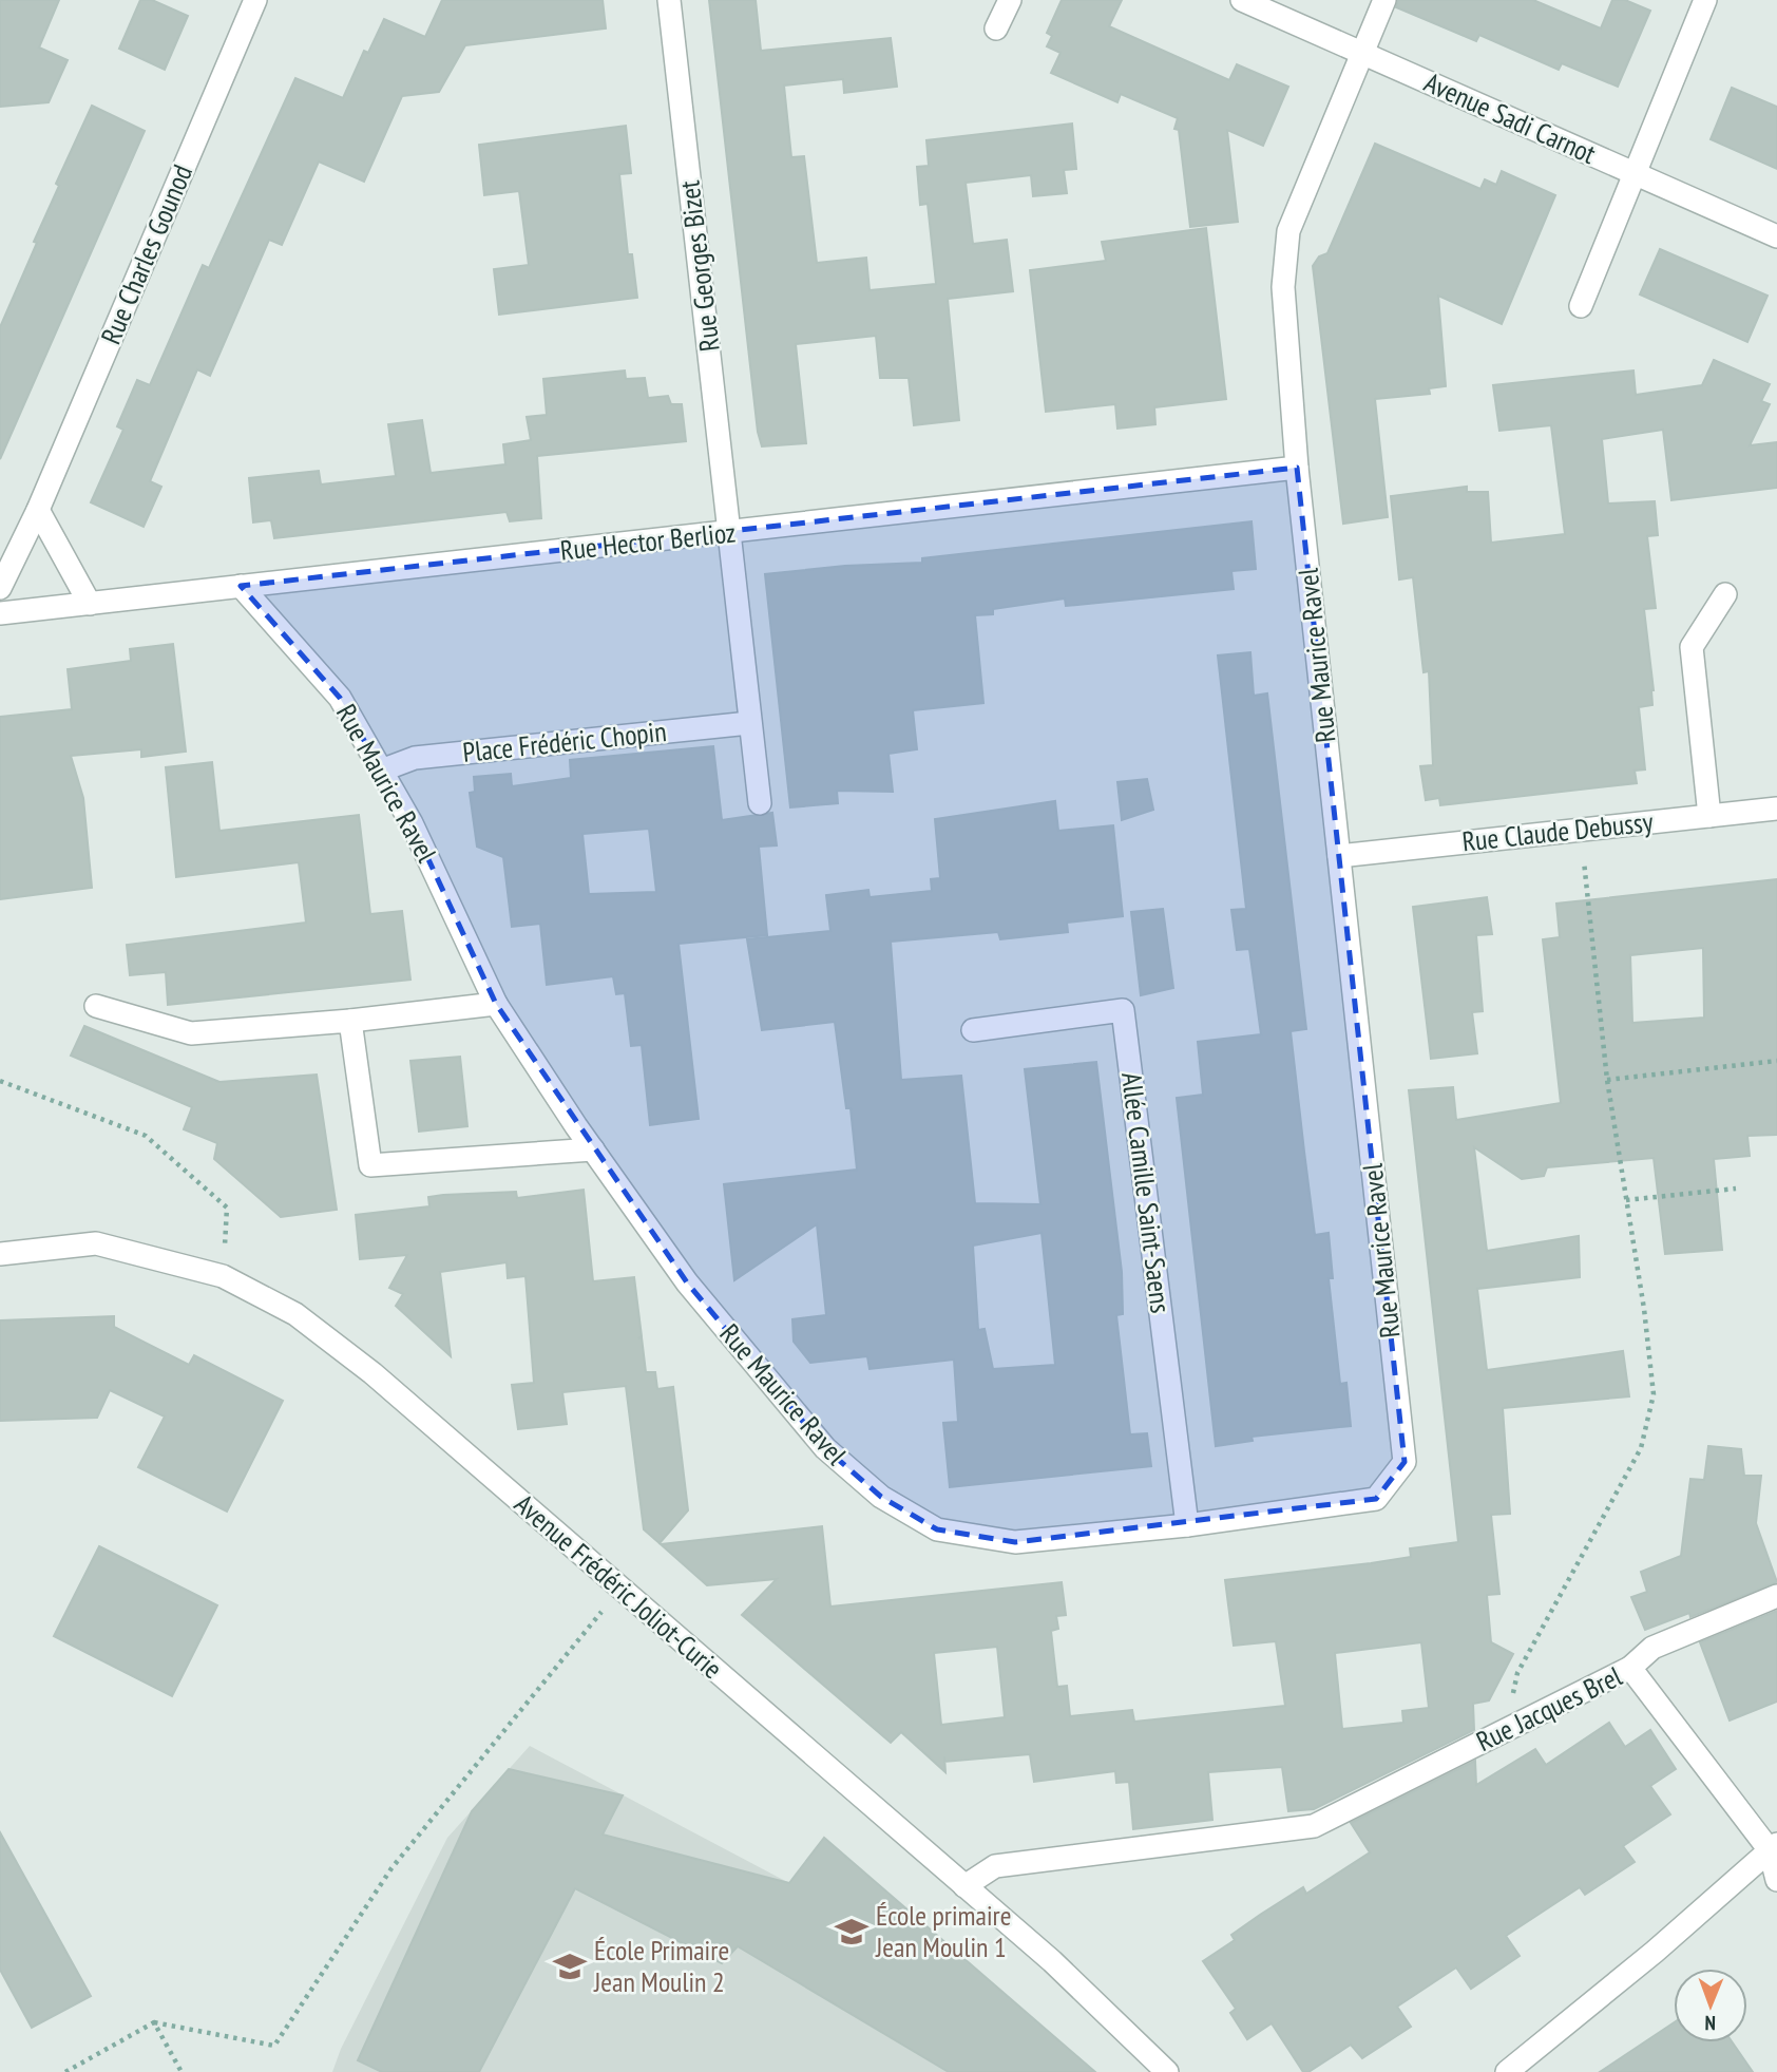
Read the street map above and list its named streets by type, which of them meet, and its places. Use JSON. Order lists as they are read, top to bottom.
{
  "streets": {
    "street": [
      "Avenue Sadi Carnot",
      "Rue Charles Gounod",
      "Rue Georges Bizet",
      "Rue Hector Berlioz",
      "Rue Maurice Ravel",
      "Place Frédéric Chopin",
      "Rue Claude Debussy",
      "Allée Camille Saint-Saens",
      "Avenue Frédéric Joliot-Curie",
      "Rue Jacques Brel"
    ]
  },
  "crossings": [
    ["Avenue Sadi Carnot", "Rue Maurice Ravel"],
    ["Rue Georges Bizet", "Rue Hector Berlioz"],
    ["Rue Hector Berlioz", "Rue Maurice Ravel"],
    ["Rue Maurice Ravel", "Place Frédéric Chopin"],
    ["Rue Maurice Ravel", "Rue Claude Debussy"],
    ["Rue Maurice Ravel", "Allée Camille Saint-Saens"],
    ["Avenue Frédéric Joliot-Curie", "Rue Jacques Brel"]
  ],
  "places": {
    "school or university": ["École primaire Jean Moulin 1", "École Primaire Jean Moulin 2"]
  },
  "north": "bottom"
}
